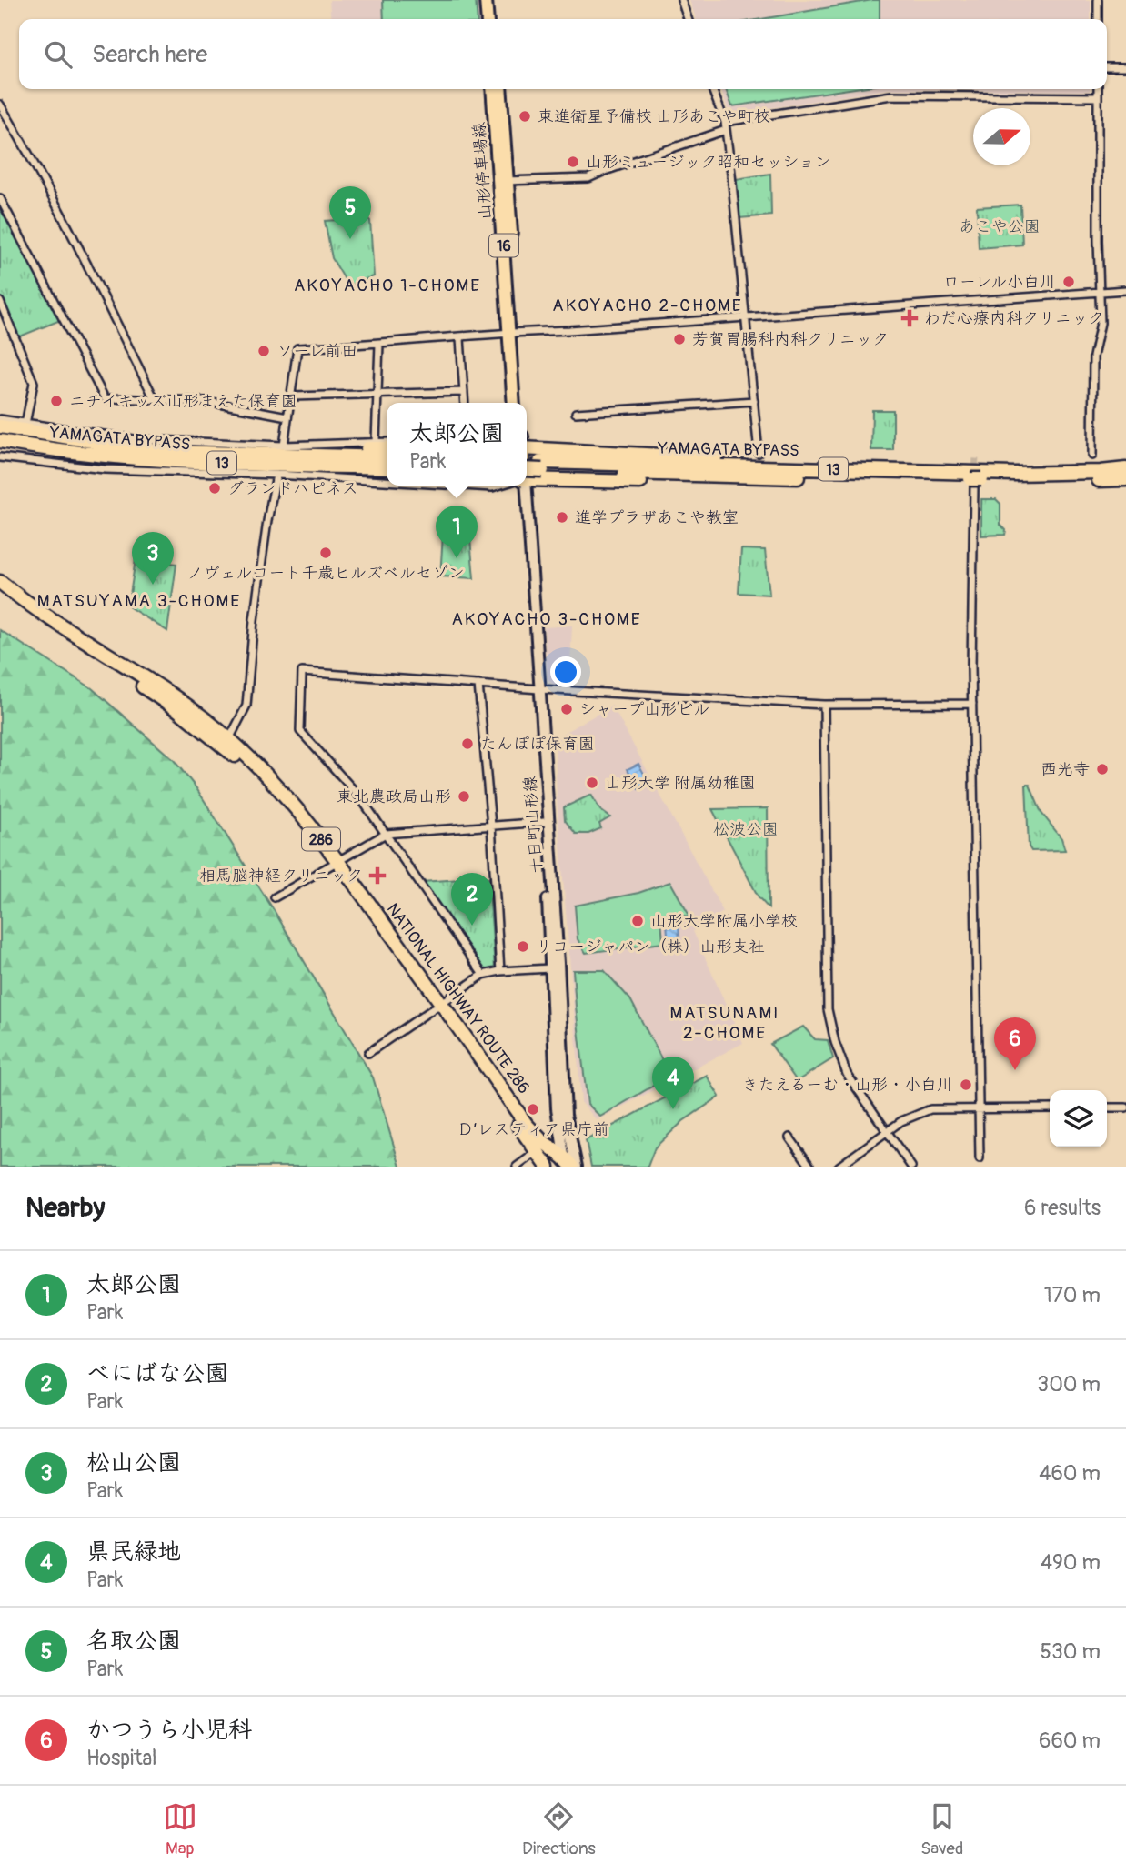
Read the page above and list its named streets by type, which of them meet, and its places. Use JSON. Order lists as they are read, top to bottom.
{
  "streets": {
    "highway": [
      "YAMAGATA BYPASS",
      "13",
      "286",
      "NATIONAL HIGHWAY ROUTE 286"
    ],
    "main road": ["山形停車場線", "16", "十日町山形線"]
  },
  "crossings": [
    ["十日町山形線", "NATIONAL HIGHWAY ROUTE 286"]
  ],
  "districts": [
    "AKOYACHO 1-CHOME",
    "AKOYACHO 2-CHOME",
    "MATSUYAMA 3-CHOME",
    "AKOYACHO 3-CHOME",
    "MATSUNAMI 2-CHOME"
  ],
  "parks": ["あこや公園", "松波公園"],
  "places": {
    "other": [
      "東進衛星予備校 山形あこや町校",
      "山形ミュージック昭和セッション",
      "ローレル小白川",
      "芳賀胃腸科内科クリニック",
      "ソーレ前田",
      "ニチイキッズ山形まえた保育園",
      "グランドハピネス",
      "進学プラザあこや教室",
      "ノヴェルコート千歳ヒルズベルセゾン",
      "シャープ山形ビル",
      "たんぽぽ保育園",
      "西光寺",
      "山形大学 附属幼稚園",
      "東北農政局山形",
      "山形大学附属小学校",
      "リコージャパン（株）山形支社",
      "きたえるーむ・山形・小白川",
      "Ｄ’レスティア県庁前"
    ],
    "health": ["わだ心療内科クリニック", "相馬脳神経クリニック"]
  },
  "north": "right",
  "page": {
    "search": "Search here",
    "pins": [
      "5",
      "1",
      "3",
      "2",
      "6",
      "4"
    ],
    "popup": ["太郎公園", "Park"],
    "heading": ["Nearby", "6 results"],
    "list": [
      {
        "mark": "1",
        "name": "太郎公園",
        "note": "Park",
        "value": "170 m"
      },
      {
        "mark": "2",
        "name": "べにばな公園",
        "note": "Park",
        "value": "300 m"
      },
      {
        "mark": "3",
        "name": "松山公園",
        "note": "Park",
        "value": "460 m"
      },
      {
        "mark": "4",
        "name": "県民緑地",
        "note": "Park",
        "value": "490 m"
      },
      {
        "mark": "5",
        "name": "名取公園",
        "note": "Park",
        "value": "530 m"
      },
      {
        "mark": "6",
        "name": "かつうら小児科",
        "note": "Hospital",
        "value": "660 m"
      }
    ],
    "nav": ["Map", "Directions", "Saved"]
  }
}
